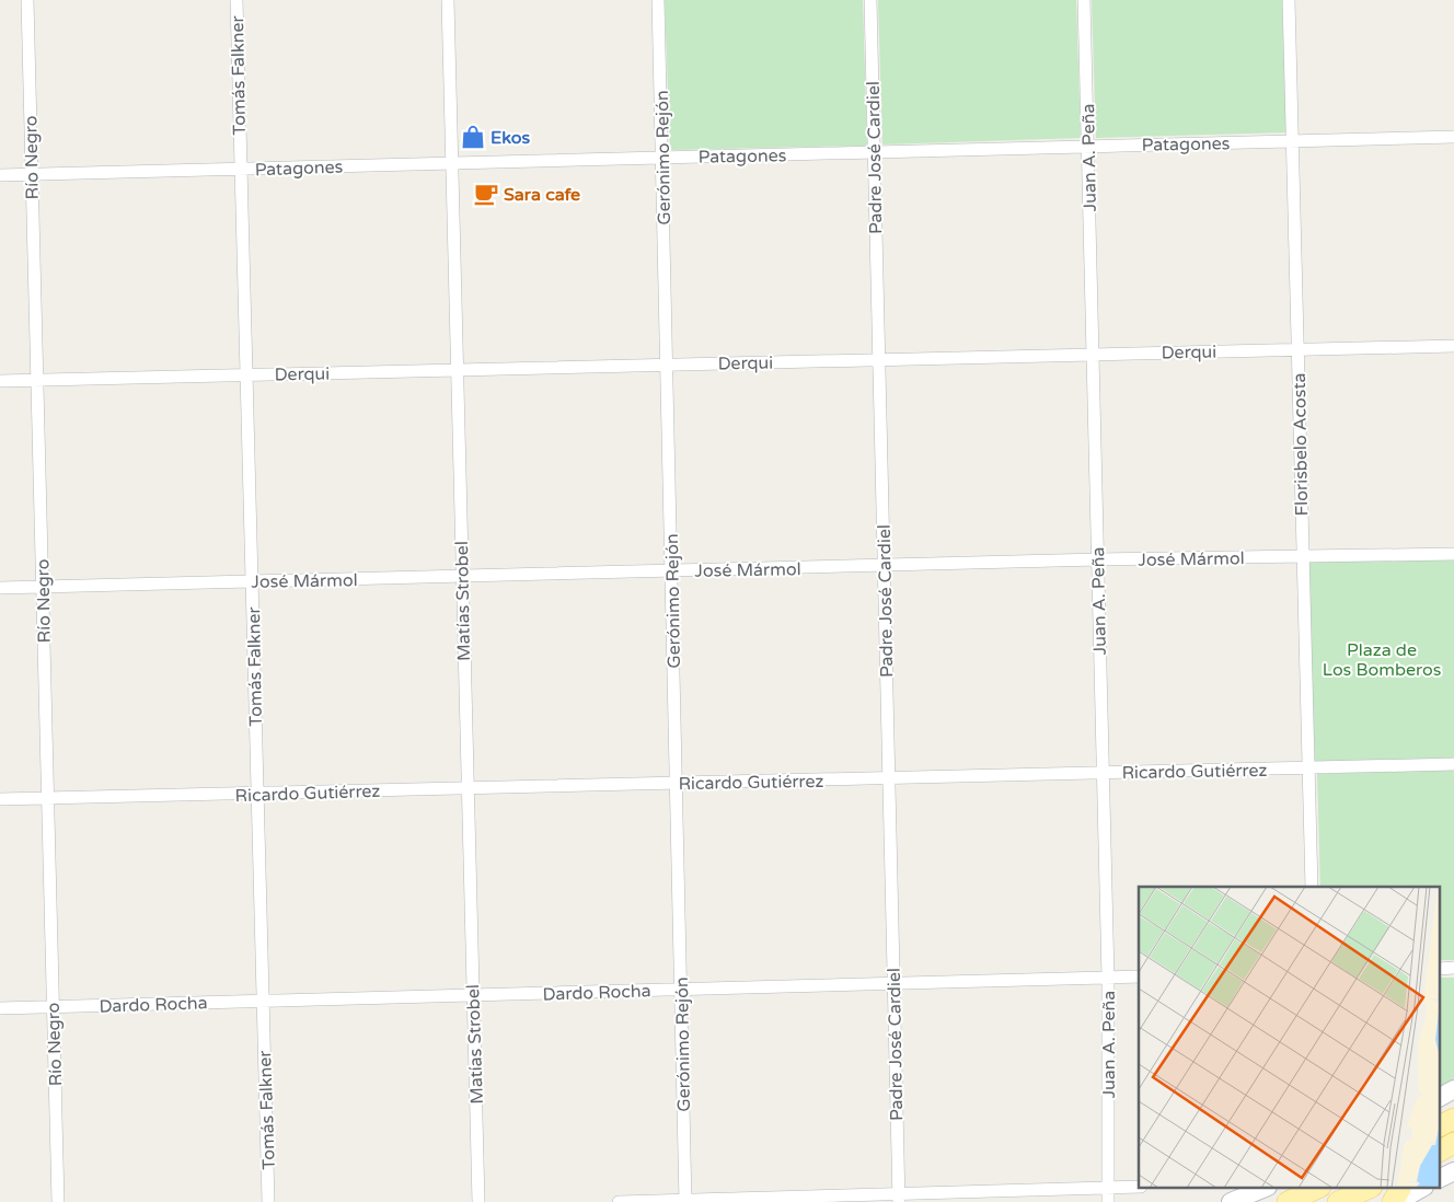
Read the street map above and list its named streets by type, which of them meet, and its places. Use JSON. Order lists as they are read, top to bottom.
{
  "streets": {
    "street": [
      "Tomás Falkner",
      "Patagones",
      "Río Negro",
      "Gerónimo Rejón",
      "Padre José Cardiel",
      "Juan A. Peña",
      "Derqui",
      "Florisbelo Acosta",
      "José Mármol",
      "Matías Strobel",
      "Ricardo Gutiérrez",
      "Dardo Rocha"
    ]
  },
  "crossings": [
    ["Tomás Falkner", "Patagones"],
    ["Tomás Falkner", "Derqui"],
    ["Tomás Falkner", "José Mármol"],
    ["Tomás Falkner", "Ricardo Gutiérrez"],
    ["Tomás Falkner", "Dardo Rocha"],
    ["Patagones", "Río Negro"],
    ["Patagones", "Gerónimo Rejón"],
    ["Patagones", "Padre José Cardiel"],
    ["Patagones", "Juan A. Peña"],
    ["Patagones", "Florisbelo Acosta"],
    ["Patagones", "Matías Strobel"],
    ["Río Negro", "Derqui"],
    ["Río Negro", "José Mármol"],
    ["Río Negro", "Ricardo Gutiérrez"],
    ["Río Negro", "Dardo Rocha"],
    ["Gerónimo Rejón", "Derqui"],
    ["Gerónimo Rejón", "José Mármol"],
    ["Gerónimo Rejón", "Ricardo Gutiérrez"],
    ["Gerónimo Rejón", "Dardo Rocha"],
    ["Padre José Cardiel", "Derqui"],
    ["Padre José Cardiel", "José Mármol"],
    ["Padre José Cardiel", "Ricardo Gutiérrez"],
    ["Padre José Cardiel", "Dardo Rocha"],
    ["Juan A. Peña", "Derqui"],
    ["Juan A. Peña", "José Mármol"],
    ["Juan A. Peña", "Ricardo Gutiérrez"],
    ["Juan A. Peña", "Dardo Rocha"],
    ["Derqui", "Florisbelo Acosta"],
    ["Derqui", "Matías Strobel"],
    ["Florisbelo Acosta", "José Mármol"],
    ["Florisbelo Acosta", "Ricardo Gutiérrez"],
    ["José Mármol", "Matías Strobel"],
    ["Matías Strobel", "Ricardo Gutiérrez"],
    ["Matías Strobel", "Dardo Rocha"]
  ],
  "parks": ["Plaza de Los Bomberos"],
  "places": {
    "shop": ["Ekos"],
    "cafe": ["Sara cafe"]
  }
}
